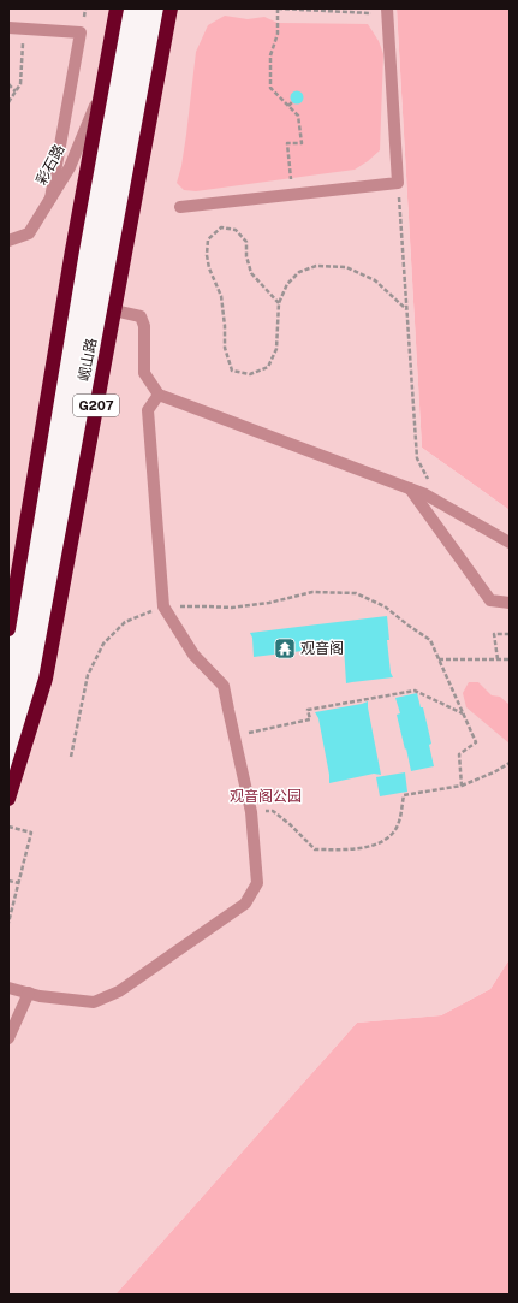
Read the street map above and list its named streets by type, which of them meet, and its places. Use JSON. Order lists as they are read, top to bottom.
{
  "streets": {
    "highway": ["岘山路", "G207"],
    "street": ["彩石路"]
  },
  "parks": ["观音阁公园"],
  "places": {
    "temple": ["观音阁"]
  }
}
